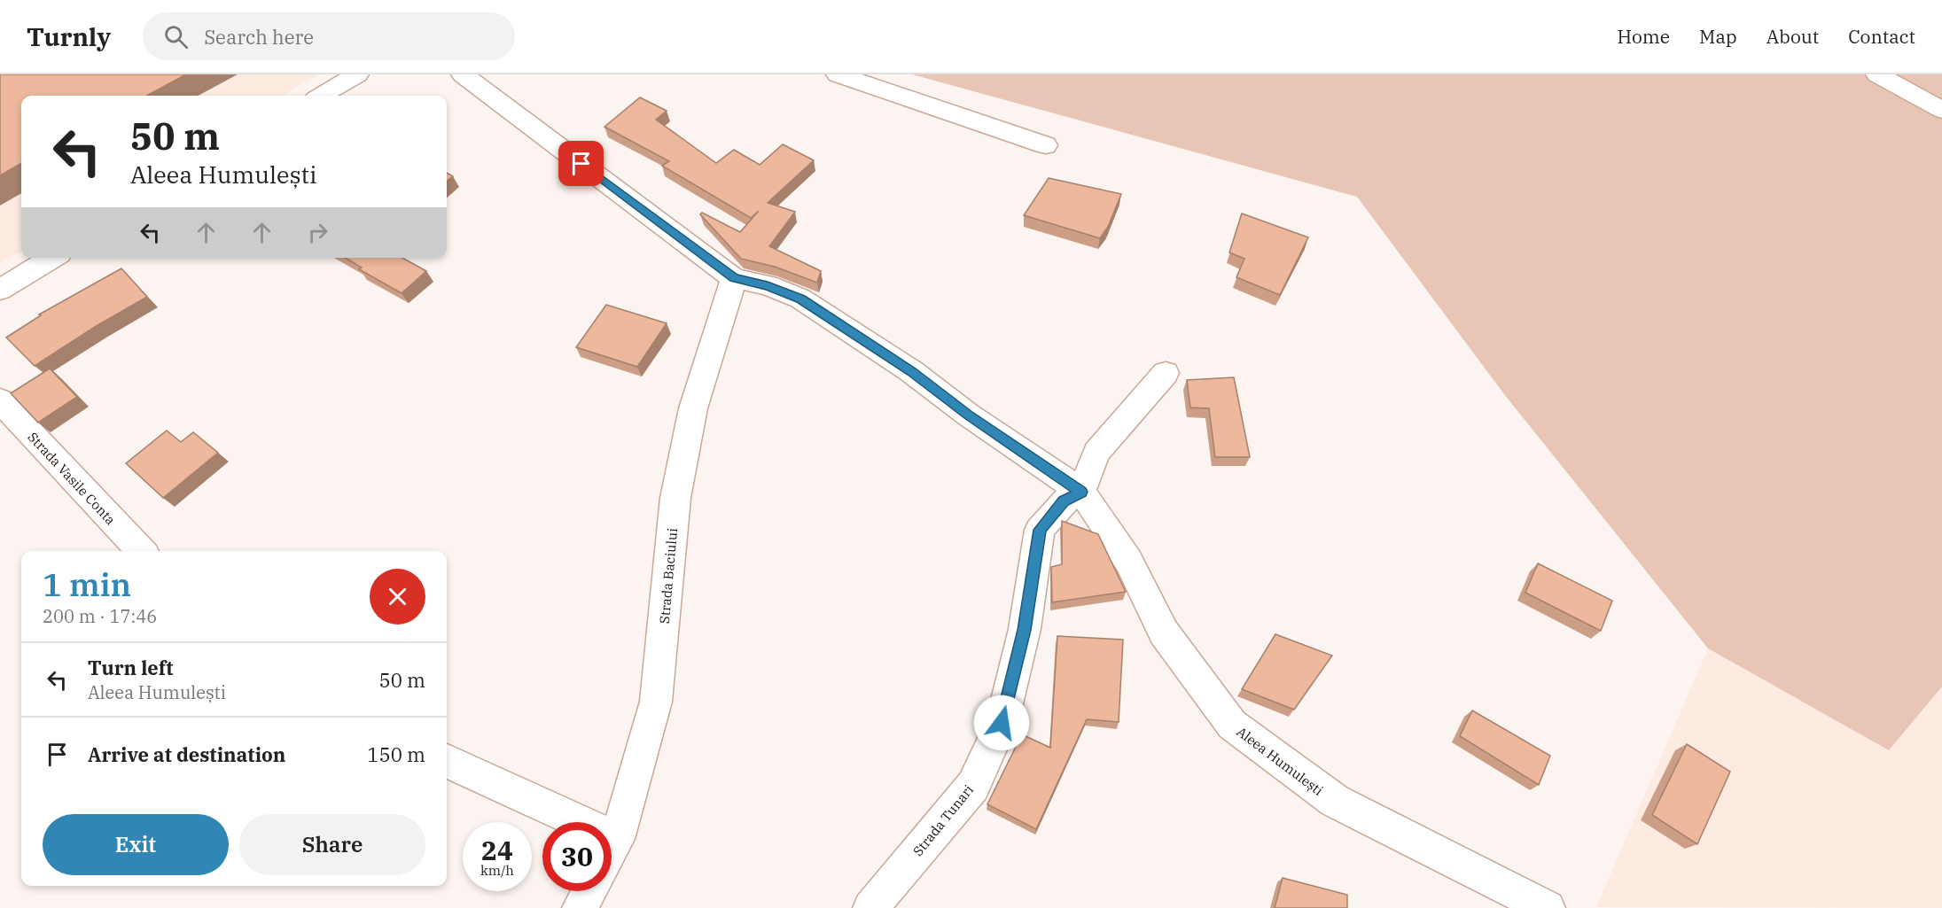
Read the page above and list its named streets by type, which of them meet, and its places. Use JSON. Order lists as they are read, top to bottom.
{
  "streets": {
    "street": [
      "Strada Vasile Conta",
      "Strada Baciului",
      "Aleea Humulești",
      "Strada Tunari"
    ]
  },
  "crossings": [
    ["Strada Baciului", "Aleea Humulești"],
    ["Aleea Humulești", "Strada Tunari"]
  ],
  "page": {
    "header": "Turnly",
    "search": "Search here",
    "nav": [
      "Home",
      "Map",
      "About",
      "Contact"
    ],
    "turn": ["50 m", "Aleea Humulești"],
    "heading": ["1 min", "200 m · 17:46"],
    "list": [
      {
        "name": "Turn left",
        "note": "Aleea Humulești",
        "value": "50 m"
      },
      {
        "name": "Arrive at destination",
        "value": "150 m"
      }
    ],
    "buttons": ["Exit", "Share"],
    "speed": "24 km/h",
    "limit": "30"
  }
}
